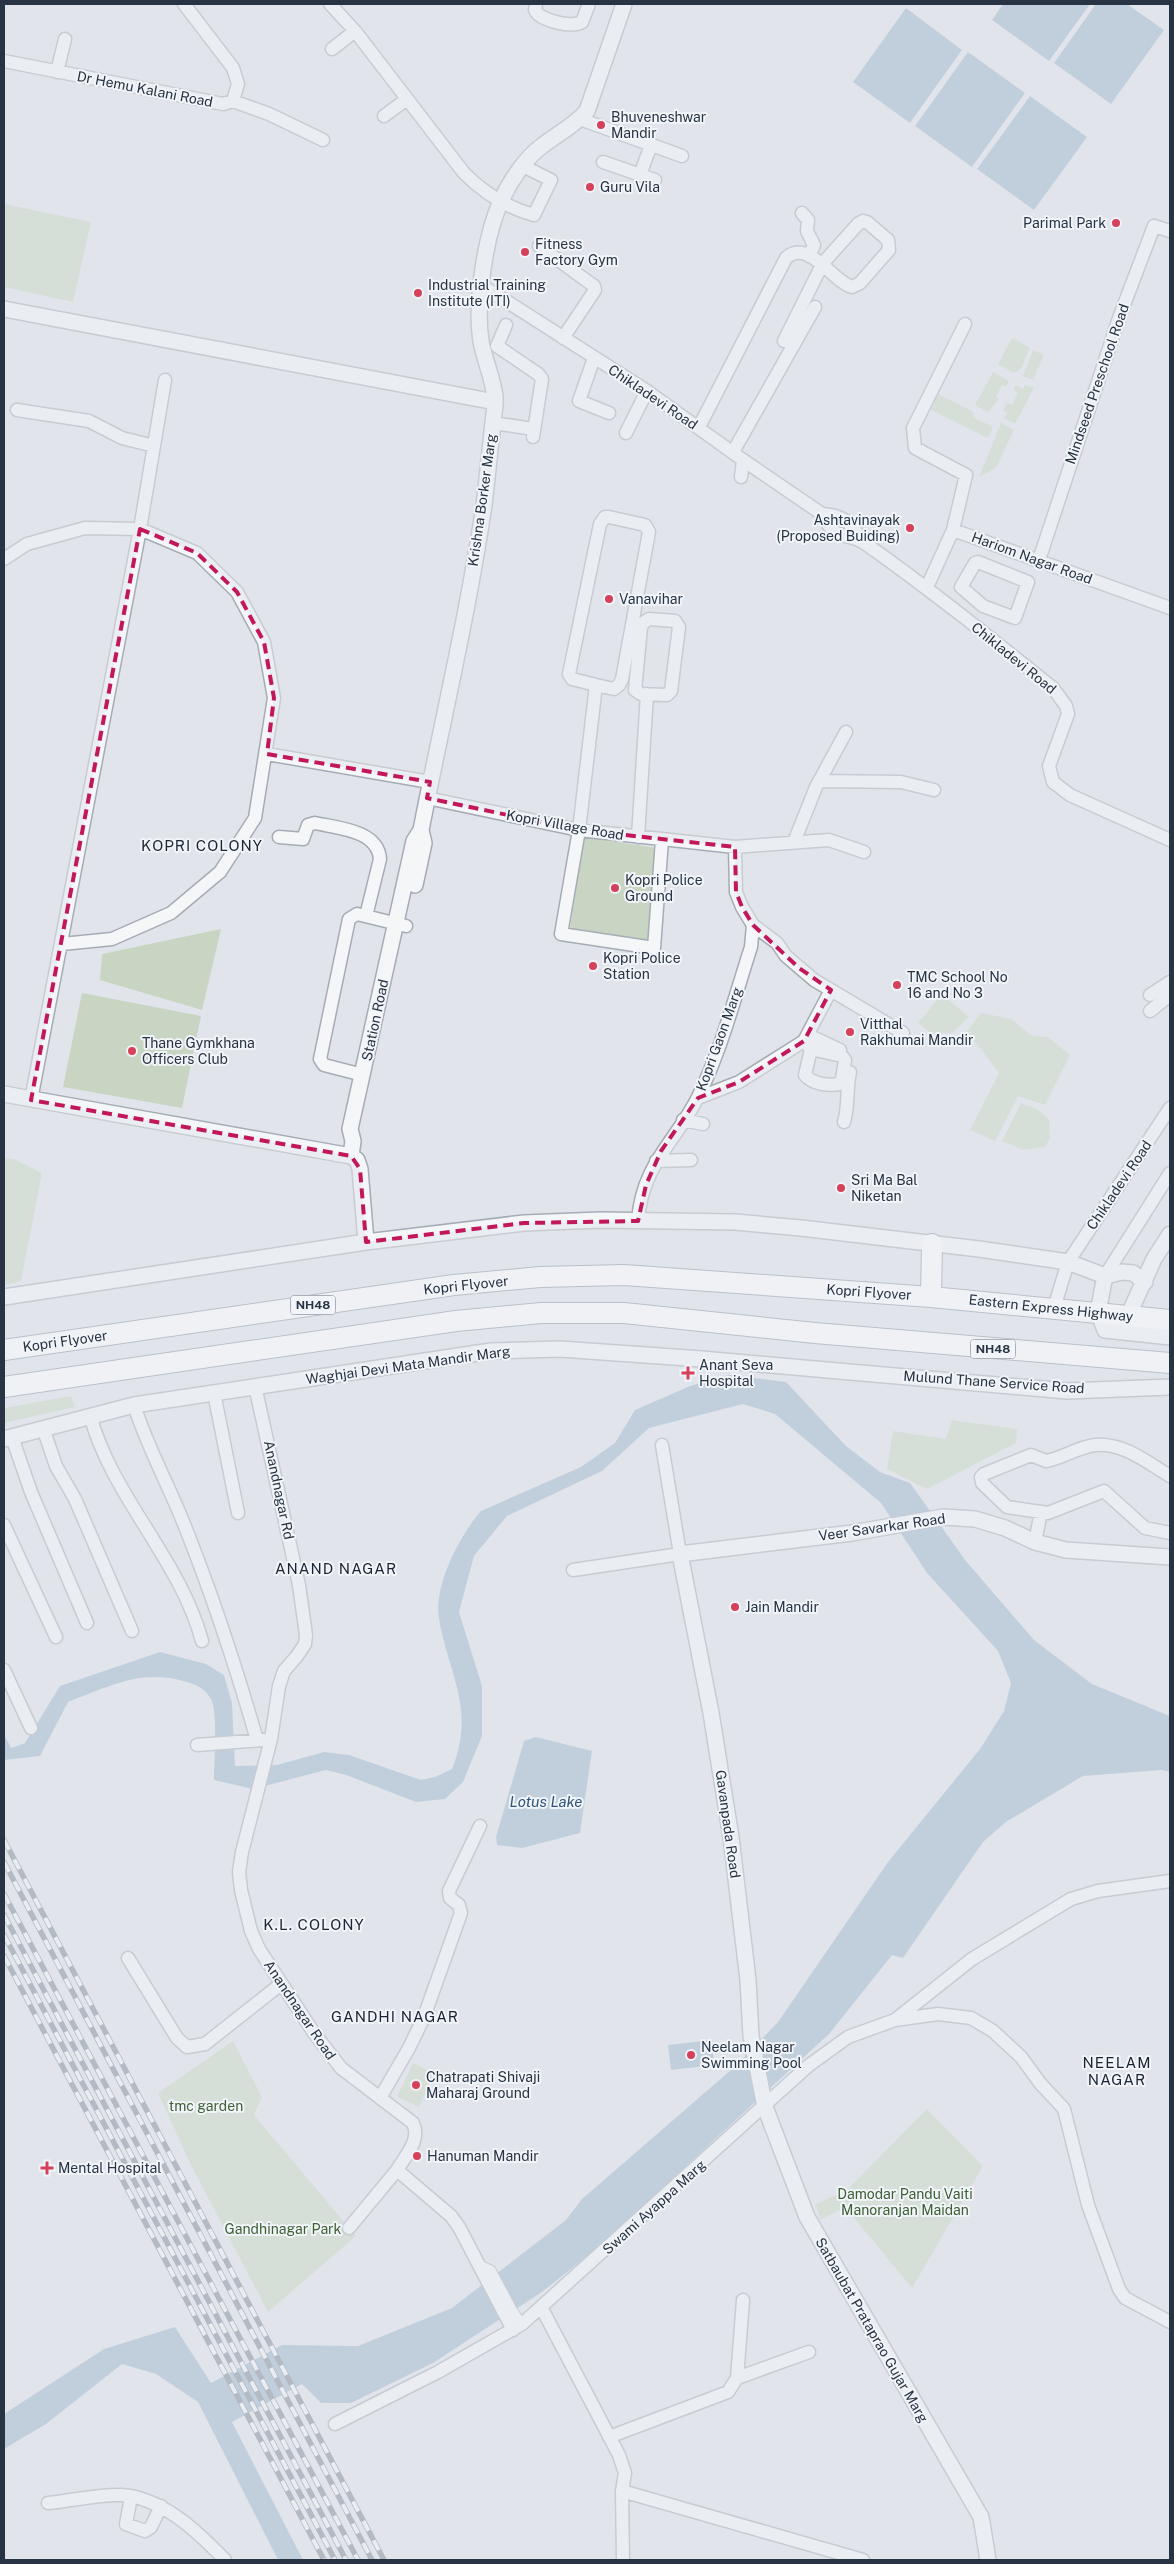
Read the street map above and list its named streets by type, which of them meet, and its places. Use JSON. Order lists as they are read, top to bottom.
{
  "streets": {
    "highway": ["Kopri Flyover", "NH48", "Eastern Express Highway"],
    "street": [
      "Dr Hemu Kalani Road",
      "Mindseed Preschool Road",
      "Chikladevi Road",
      "Krishna Borker Marg",
      "Hariom Nagar Road",
      "Kopri Village Road",
      "Station Road",
      "Kopri Gaon Marg",
      "Waghjai Devi Mata Mandir Marg",
      "Mulund Thane Service Road",
      "Anandnagar Rd",
      "Veer Savarkar Road",
      "Gavanpada Road",
      "Anandnagar Road",
      "Swami Ayappa Marg",
      "Satbaubat Prataprao Gujar Marg"
    ]
  },
  "crossings": [
    ["Mindseed Preschool Road", "Hariom Nagar Road"],
    ["Chikladevi Road", "Krishna Borker Marg"],
    ["Chikladevi Road", "Hariom Nagar Road"],
    ["Chikladevi Road", "Eastern Express Highway"],
    ["Krishna Borker Marg", "Kopri Village Road"],
    ["Krishna Borker Marg", "Station Road"],
    ["Kopri Village Road", "Station Road"],
    ["Kopri Flyover", "Eastern Express Highway"],
    ["Waghjai Devi Mata Mandir Marg", "Mulund Thane Service Road"],
    ["Waghjai Devi Mata Mandir Marg", "Anandnagar Rd"],
    ["Anandnagar Rd", "Anandnagar Road"],
    ["Veer Savarkar Road", "Gavanpada Road"],
    ["Gavanpada Road", "Swami Ayappa Marg"],
    ["Gavanpada Road", "Satbaubat Prataprao Gujar Marg"],
    ["Swami Ayappa Marg", "Satbaubat Prataprao Gujar Marg"]
  ],
  "districts": [
    "KOPRI COLONY",
    "ANAND NAGAR",
    "K.L. COLONY",
    "GANDHI NAGAR",
    "NEELAM NAGAR"
  ],
  "water": ["Lotus Lake"],
  "parks": ["tmc garden", "Damodar Pandu Vaiti Manoranjan Maidan", "Gandhinagar Park"],
  "places": {
    "other": [
      "Bhuveneshwar Mandir",
      "Guru Vila",
      "Parimal Park",
      "Fitness Factory Gym",
      "Industrial Training Institute (ITI)",
      "Ashtavinayak (Proposed Buiding)",
      "Vanavihar",
      "Kopri Police Ground",
      "Kopri Police Station",
      "TMC School No 16 and No 3",
      "Vitthal Rakhumai Mandir",
      "Thane Gymkhana Officers Club",
      "Sri Ma Bal Niketan",
      "Jain Mandir",
      "Neelam Nagar Swimming Pool",
      "Chatrapati Shivaji Maharaj Ground",
      "Hanuman Mandir"
    ],
    "health": ["Anant Seva Hospital", "Mental Hospital"]
  }
}
